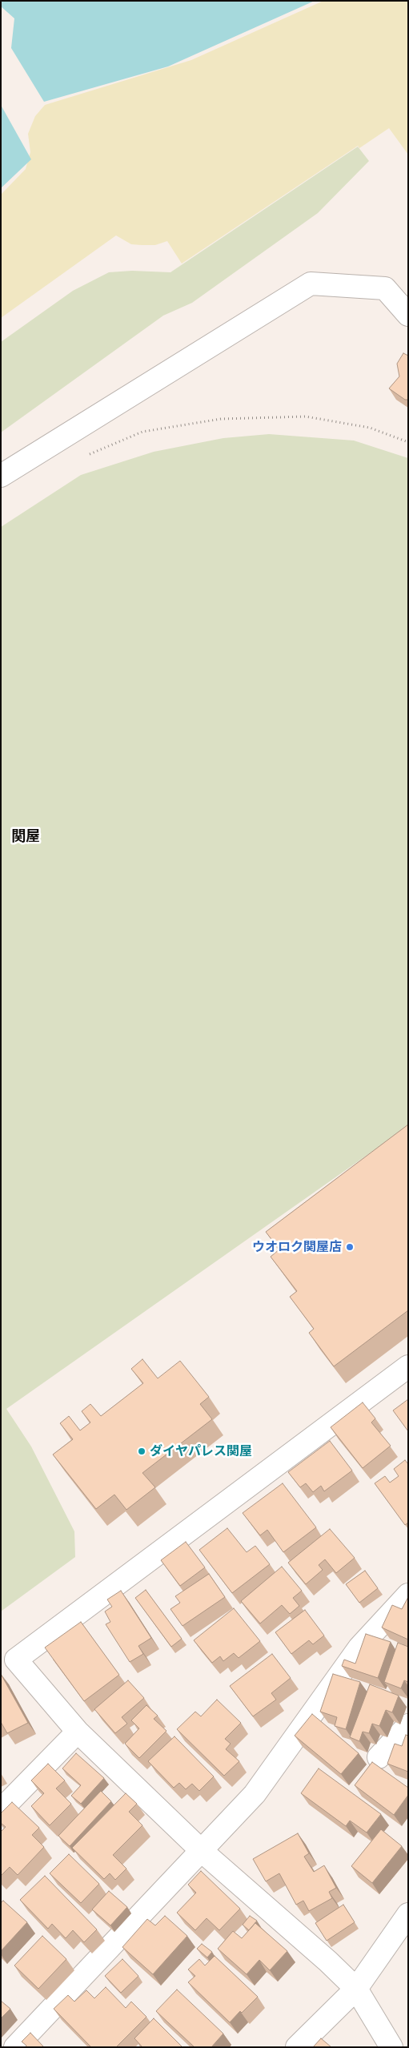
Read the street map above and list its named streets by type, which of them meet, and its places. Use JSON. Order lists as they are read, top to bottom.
{
  "districts": ["関屋"],
  "places": ["ウオロク関屋店", "ダイヤパレス関屋"]
}
